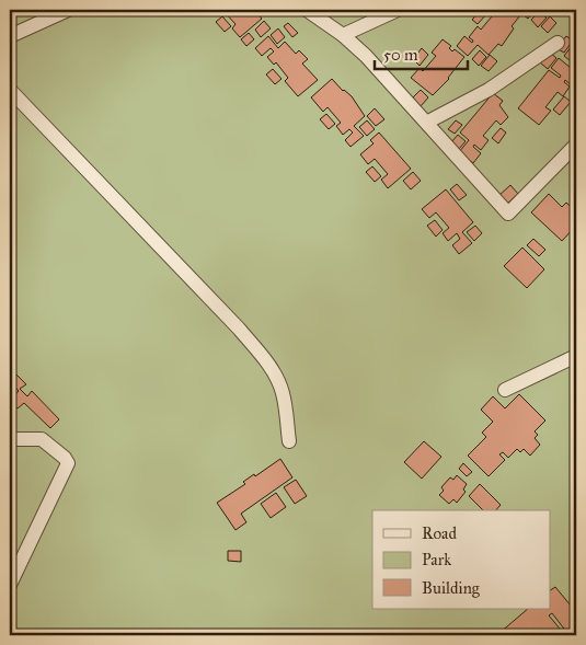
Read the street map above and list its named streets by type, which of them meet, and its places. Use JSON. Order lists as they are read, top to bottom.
{
  "legend": ["Road", "Park", "Building"],
  "scale_bar": "50 m"
}
